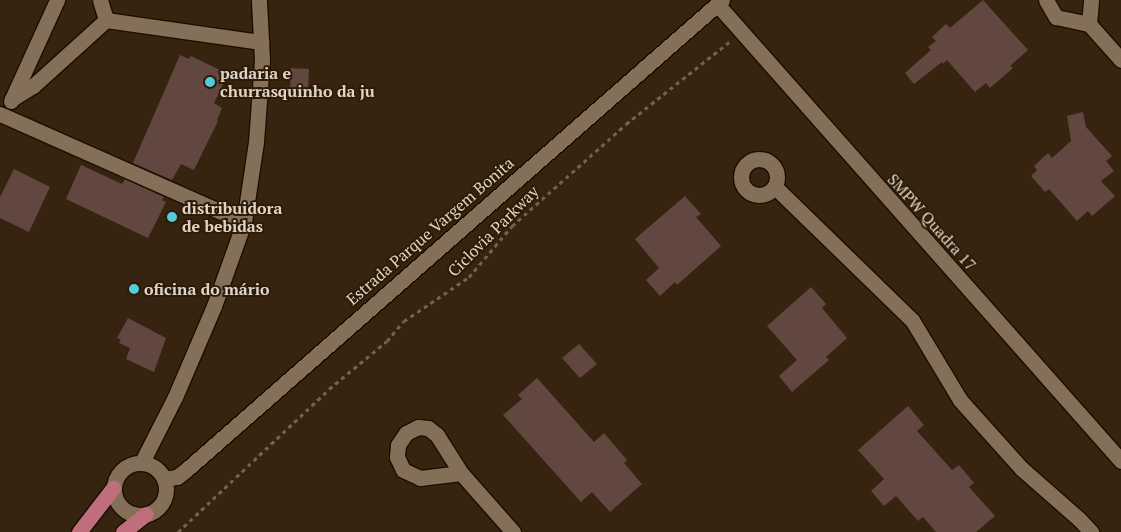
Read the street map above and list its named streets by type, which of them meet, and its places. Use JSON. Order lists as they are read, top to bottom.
{
  "streets": {
    "street": ["SMPW Quadra 17", "Estrada Parque Vargem Bonita"],
    "path": ["Ciclovia Parkway"]
  },
  "crossings": [
    ["SMPW Quadra 17", "Estrada Parque Vargem Bonita"],
    ["SMPW Quadra 17", "Ciclovia Parkway"]
  ],
  "places": ["padaria e churrasquinho da ju", "distribuidora de bebidas", "oficina do mário"]
}
